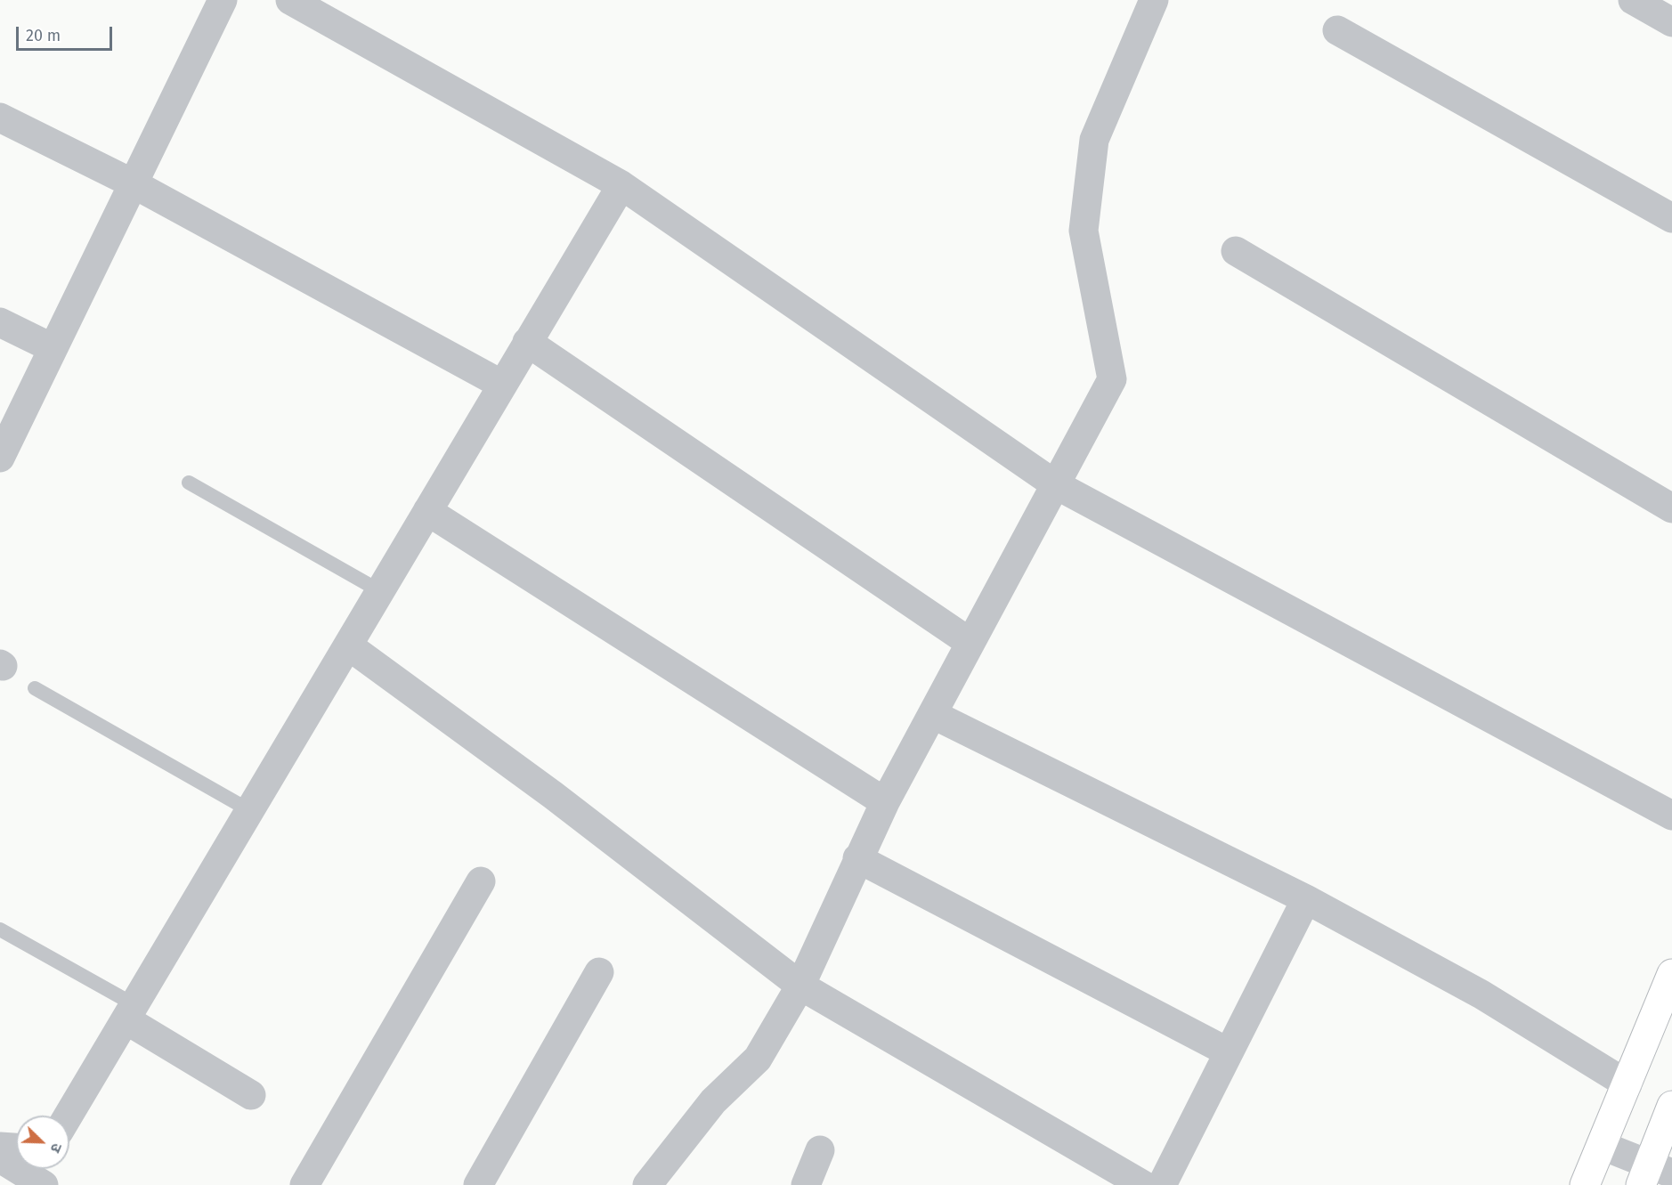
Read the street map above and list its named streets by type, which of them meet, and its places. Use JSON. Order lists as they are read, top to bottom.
{
  "scale_bar": "20 m",
  "north": "bottom right"
}
